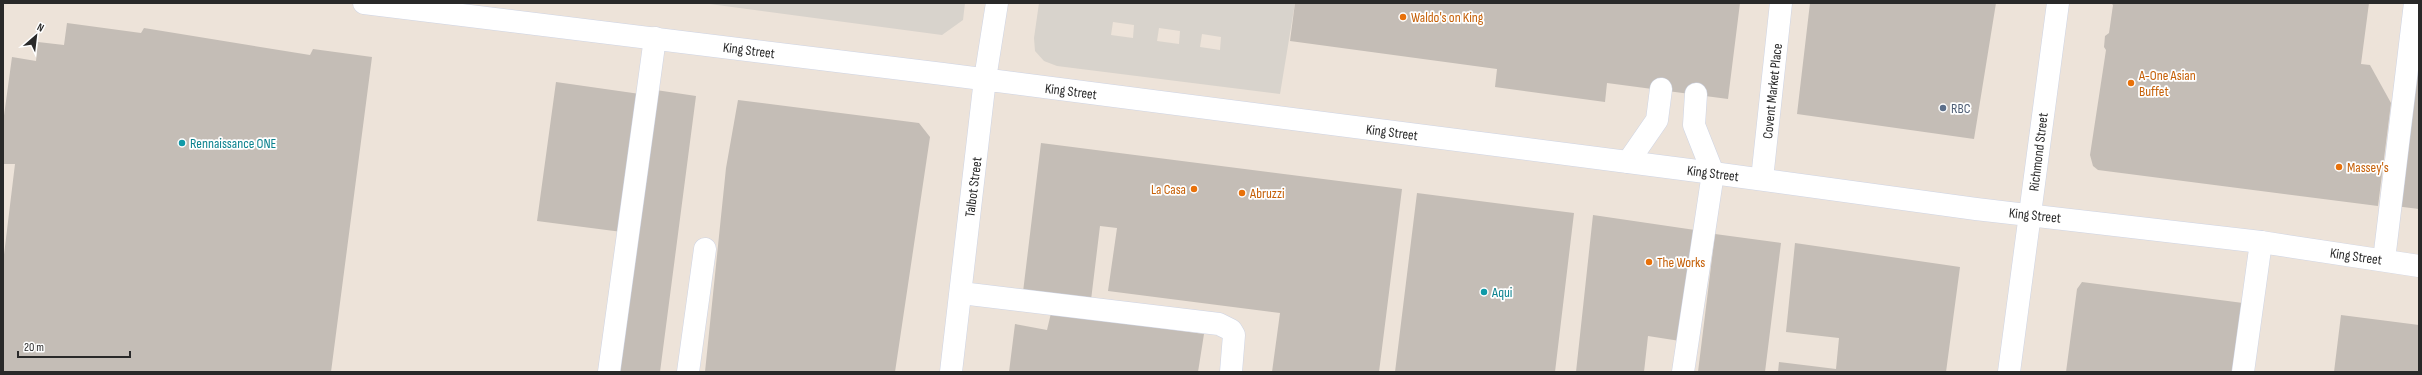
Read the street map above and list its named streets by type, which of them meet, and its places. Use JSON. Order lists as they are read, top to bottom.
{
  "streets": {
    "main road": [
      "King Street",
      "Covent Market Place",
      "Richmond Street",
      "Talbot Street"
    ]
  },
  "crossings": [
    ["King Street", "Covent Market Place"],
    ["King Street", "Richmond Street"],
    ["King Street", "Talbot Street"]
  ],
  "places": [
    "Waldo's on King",
    "A-One Asian Buffet",
    "RBC",
    "Rennaissance ONE",
    "Massey's",
    "La Casa",
    "Abruzzi",
    "The Works",
    "Aqui"
  ],
  "scale_bar": "20 m",
  "north": "top right"
}
